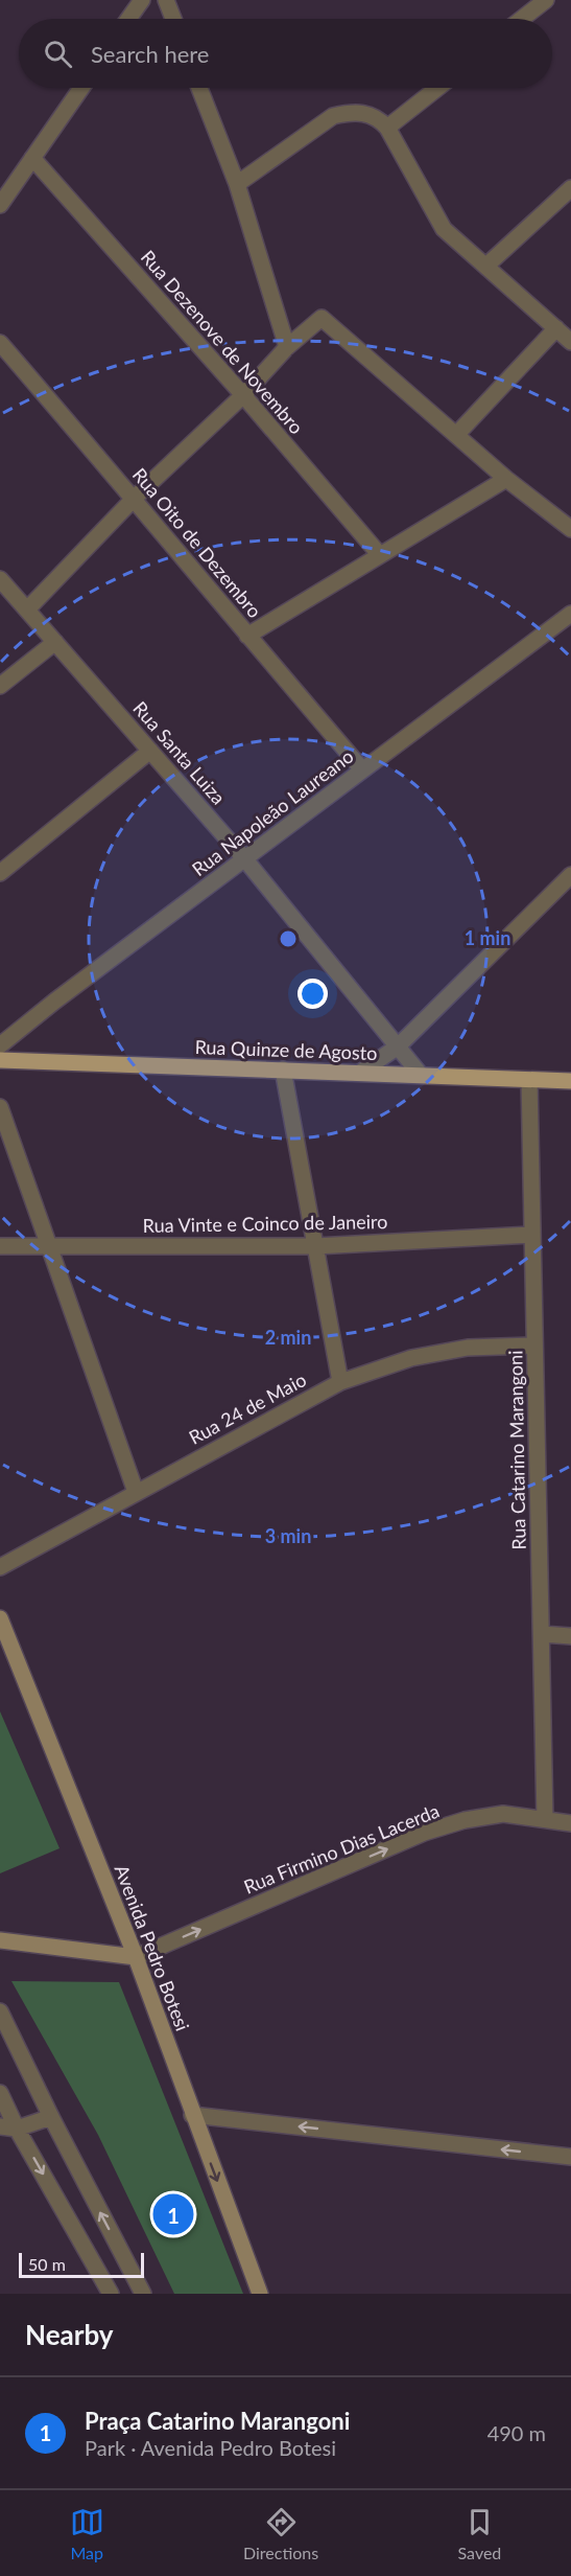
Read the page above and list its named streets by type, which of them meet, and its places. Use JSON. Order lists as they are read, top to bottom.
{
  "streets": {
    "main road": ["Rua Quinze de Agosto", "Avenida Pedro Botesi"],
    "street": [
      "Rua Dezenove de Novembro",
      "Rua Oito de Dezembro",
      "Rua Santa Luiza",
      "Rua Napoleão Laureano",
      "Rua Vinte e Coinco de Janeiro",
      "Rua 24 de Maio",
      "Rua Catarino Marangoni",
      "Rua Firmino Dias Lacerda"
    ]
  },
  "crossings": [
    ["Rua Oito de Dezembro", "Rua Napoleão Laureano"],
    ["Rua Santa Luiza", "Rua Napoleão Laureano"],
    ["Rua Santa Luiza", "Rua Quinze de Agosto"],
    ["Rua Quinze de Agosto", "Rua Catarino Marangoni"],
    ["Rua Vinte e Coinco de Janeiro", "Rua Catarino Marangoni"],
    ["Rua 24 de Maio", "Rua Catarino Marangoni"],
    ["Rua Catarino Marangoni", "Rua Firmino Dias Lacerda"],
    ["Rua Firmino Dias Lacerda", "Avenida Pedro Botesi"]
  ],
  "one_way": ["Rua Firmino Dias Lacerda"],
  "scale_bar": "50 m",
  "page": {
    "search": "Search here",
    "pins": "1",
    "scale": "50 m",
    "heading": "Nearby",
    "list": [
      {
        "mark": "1",
        "name": "Praça Catarino Marangoni",
        "note": "Park · Avenida Pedro Botesi",
        "value": "490 m"
      }
    ],
    "nav": ["Map", "Directions", "Saved"]
  },
  "rings": ["1 min", "2 min", "3 min"]
}
